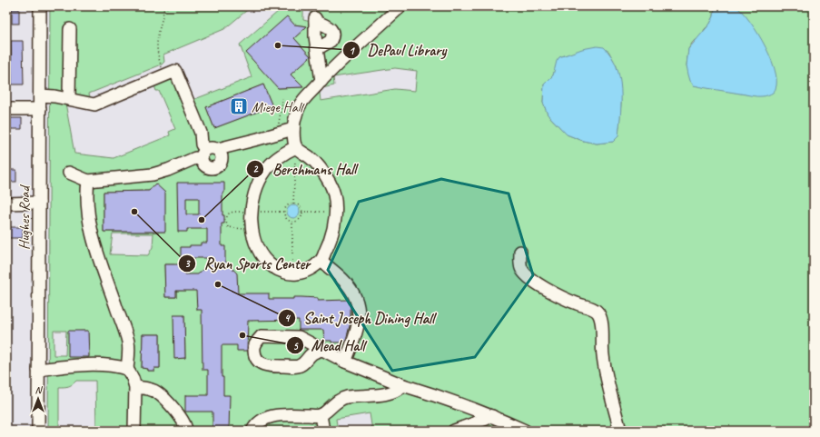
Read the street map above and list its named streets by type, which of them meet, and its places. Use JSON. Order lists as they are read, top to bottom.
{
  "streets": {
    "street": ["Hughes Road"]
  },
  "places": {
    "other": [
      "DePaul Library",
      "Ryan Sports Center",
      "Berchmans Hall",
      "Saint Joseph Dining Hall",
      "Mead Hall"
    ],
    "building": ["Miege Hall"]
  },
  "north": "top"
}
